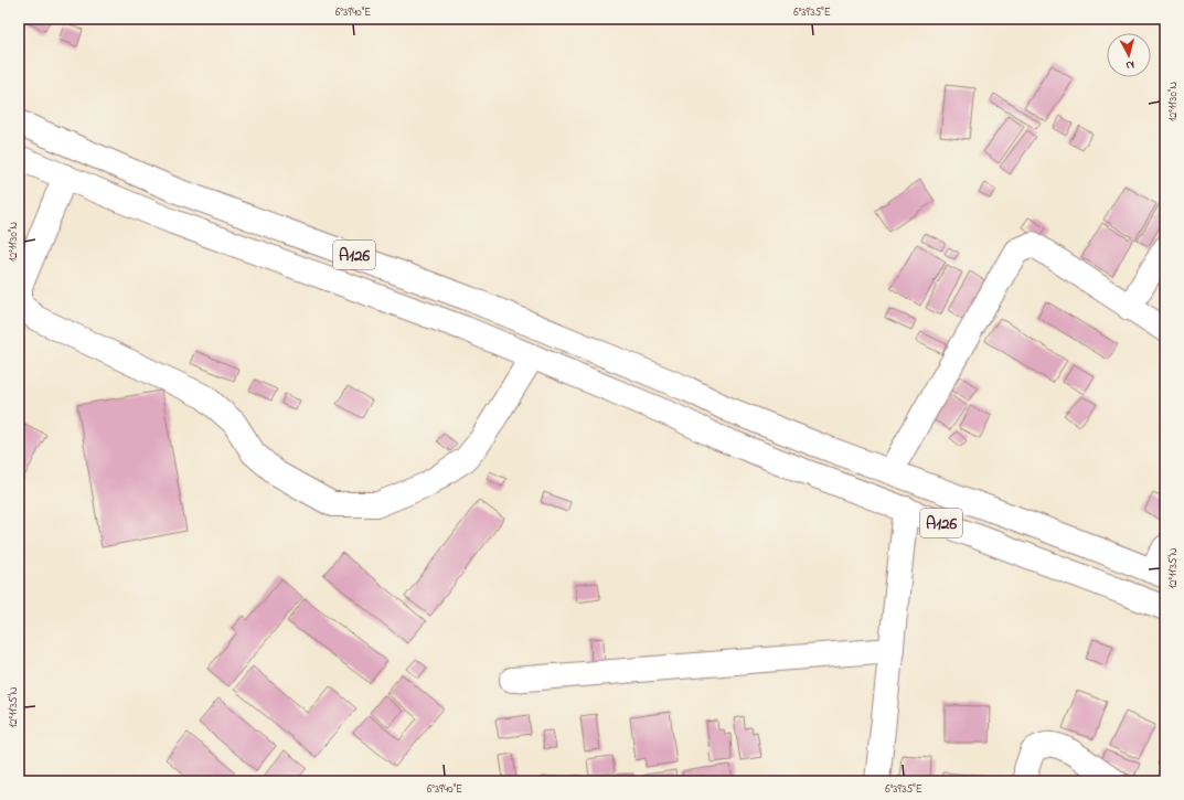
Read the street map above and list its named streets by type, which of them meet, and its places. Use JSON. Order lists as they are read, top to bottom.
{
  "streets": {
    "main road": ["A126"]
  },
  "north": "bottom",
  "coordinates": [
    "6°39'40\"E",
    "6°39'35\"E",
    "12°11'30\"N",
    "12°11'35\"N"
  ]
}
